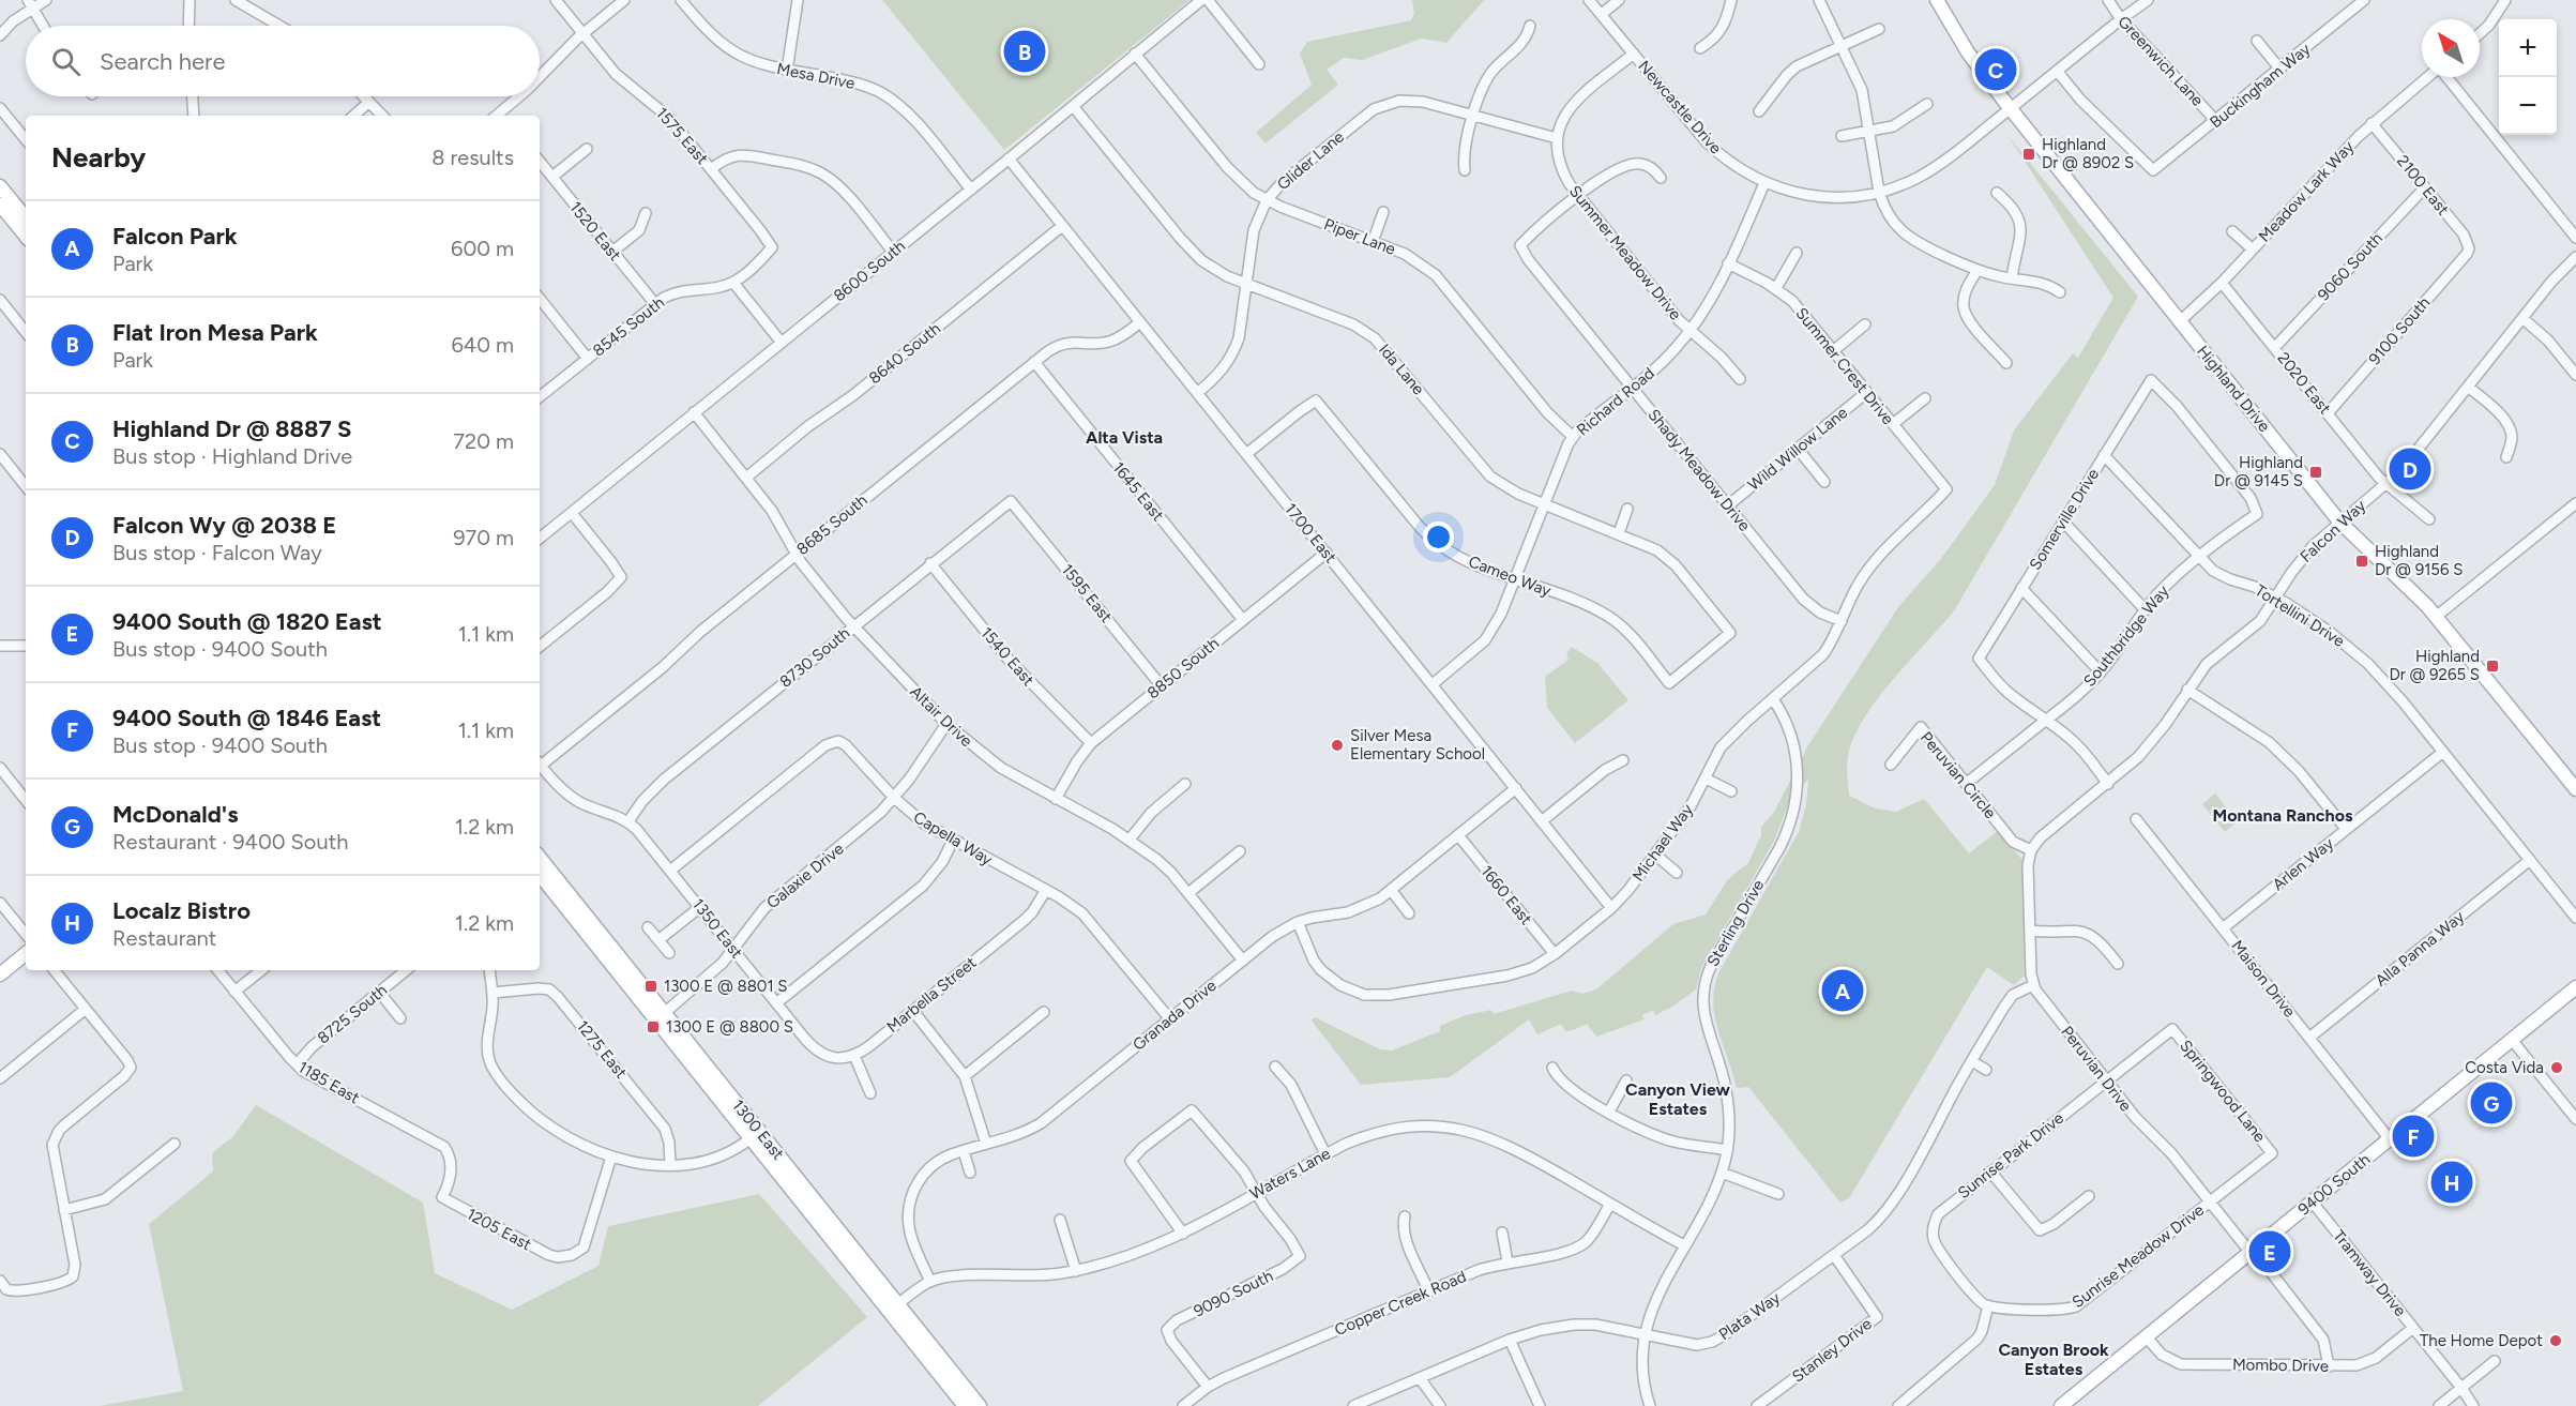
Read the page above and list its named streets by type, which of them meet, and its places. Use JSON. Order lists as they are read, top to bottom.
{
  "streets": {
    "main road": ["Highland Drive", "1300 East", "9400 South"],
    "street": [
      "Greenwich Lane",
      "Mesa Drive",
      "Buckingham Way",
      "Newcastle Drive",
      "1575 East",
      "Glider Lane",
      "2100 East",
      "Meadow Lark Way",
      "1520 East",
      "Piper Lane",
      "Summer Meadow Drive",
      "9060 South",
      "8600 South",
      "8545 South",
      "9100 South",
      "8640 South",
      "Summer Crest Drive",
      "Ida Lane",
      "2020 East",
      "Richard Road",
      "Wild Willow Lane",
      "Shady Meadow Drive",
      "1645 East",
      "Somerville Drive",
      "8685 South",
      "Falcon Way",
      "1700 East",
      "Cameo Way",
      "1595 East",
      "Tortellini Drive",
      "Southbridge Way",
      "1540 East",
      "8730 South",
      "8850 South",
      "Altair Drive",
      "Peruvian Circle",
      "Capella Way",
      "Michael Way",
      "Arlen Way",
      "Galaxie Drive",
      "1660 East",
      "Sterling Drive",
      "1350 East",
      "Alla Panna Way",
      "Maison Drive",
      "Marbella Street",
      "8725 South",
      "Granada Drive",
      "1275 East",
      "Peruvian Drive",
      "1185 East",
      "Springwood Lane",
      "Sunrise Park Drive",
      "Waters Lane",
      "1205 East",
      "Sunrise Meadow Drive",
      "Tramway Drive",
      "9090 South",
      "Copper Creek Road",
      "Plata Way",
      "Stanley Drive",
      "Mombo Drive"
    ]
  },
  "crossings": [
    ["Greenwich Lane", "Buckingham Way"],
    ["Greenwich Lane", "Newcastle Drive"],
    ["Mesa Drive", "8600 South"],
    ["Buckingham Way", "Newcastle Drive"],
    ["Newcastle Drive", "Highland Drive"],
    ["Newcastle Drive", "Richard Road"],
    ["1575 East", "8545 South"],
    ["Glider Lane", "Piper Lane"],
    ["Glider Lane", "Summer Meadow Drive"],
    ["Glider Lane", "Ida Lane"],
    ["Glider Lane", "1700 East"],
    ["2100 East", "Meadow Lark Way"],
    ["2100 East", "9060 South"],
    ["2100 East", "9100 South"],
    ["Meadow Lark Way", "2020 East"],
    ["Meadow Lark Way", "Highland Drive"],
    ["1520 East", "8545 South"],
    ["Piper Lane", "8600 South"],
    ["Piper Lane", "Richard Road"],
    ["Summer Meadow Drive", "Richard Road"],
    ["Summer Meadow Drive", "Shady Meadow Drive"],
    ["9060 South", "2020 East"],
    ["8600 South", "Ida Lane"],
    ["8600 South", "1700 East"],
    ["8600 South", "Altair Drive"],
    ["9100 South", "2020 East"],
    ["8640 South", "1700 East"],
    ["8640 South", "Altair Drive"],
    ["Summer Crest Drive", "Richard Road"],
    ["Summer Crest Drive", "Wild Willow Lane"],
    ["Summer Crest Drive", "Michael Way"],
    ["Ida Lane", "Richard Road"],
    ["Ida Lane", "Cameo Way"],
    ["2020 East", "Falcon Way"],
    ["Highland Drive", "Falcon Way"],
    ["Richard Road", "Shady Meadow Drive"],
    ["Richard Road", "1700 East"],
    ["Richard Road", "Cameo Way"],
    ["Wild Willow Lane", "Shady Meadow Drive"],
    ["Shady Meadow Drive", "Michael Way"],
    ["1645 East", "8685 South"],
    ["1645 East", "8850 South"],
    ["Somerville Drive", "Tortellini Drive"],
    ["Somerville Drive", "Southbridge Way"],
    ["8685 South", "1700 East"],
    ["8685 South", "Altair Drive"],
    ["Falcon Way", "Tortellini Drive"],
    ["Falcon Way", "Peruvian Circle"],
    ["1700 East", "Cameo Way"],
    ["1700 East", "8850 South"],
    ["1700 East", "Michael Way"],
    ["1700 East", "Granada Drive"],
    ["1595 East", "8730 South"],
    ["1595 East", "8850 South"],
    ["Tortellini Drive", "Southbridge Way"],
    ["Tortellini Drive", "Arlen Way"],
    ["Tortellini Drive", "Alla Panna Way"],
    ["Southbridge Way", "Peruvian Circle"],
    ["1540 East", "8730 South"],
    ["1540 East", "8850 South"],
    ["8730 South", "Altair Drive"],
    ["8730 South", "1350 East"],
    ["8850 South", "Altair Drive"],
    ["Altair Drive", "Galaxie Drive"],
    ["Altair Drive", "Granada Drive"],
    ["Capella Way", "Galaxie Drive"],
    ["Capella Way", "1350 East"],
    ["Capella Way", "Marbella Street"],
    ["Capella Way", "Granada Drive"],
    ["Michael Way", "1660 East"],
    ["Michael Way", "Sterling Drive"],
    ["Michael Way", "Granada Drive"],
    ["Arlen Way", "Maison Drive"],
    ["Galaxie Drive", "1350 East"],
    ["Galaxie Drive", "1300 East"],
    ["1660 East", "Granada Drive"],
    ["Sterling Drive", "Waters Lane"],
    ["Sterling Drive", "Plata Way"],
    ["1350 East", "Marbella Street"],
    ["Alla Panna Way", "Maison Drive"],
    ["Maison Drive", "9400 South"],
    ["8725 South", "1185 East"],
    ["Granada Drive", "Waters Lane"],
    ["Peruvian Drive", "Sunrise Park Drive"],
    ["Peruvian Drive", "9400 South"],
    ["Peruvian Drive", "Sunrise Meadow Drive"],
    ["Peruvian Drive", "Plata Way"],
    ["1185 East", "1205 East"],
    ["Springwood Lane", "Sunrise Park Drive"],
    ["Springwood Lane", "Sunrise Meadow Drive"],
    ["1300 East", "Waters Lane"],
    ["Sunrise Park Drive", "Sunrise Meadow Drive"],
    ["Waters Lane", "9090 South"],
    ["Waters Lane", "Copper Creek Road"],
    ["9400 South", "Tramway Drive"],
    ["9400 South", "Mombo Drive"],
    ["Tramway Drive", "Mombo Drive"],
    ["9090 South", "Copper Creek Road"],
    ["Plata Way", "Stanley Drive"]
  ],
  "districts": [
    "Alta Vista",
    "Montana Ranchos",
    "Canyon View Estates",
    "Canyon Brook Estates"
  ],
  "places": {
    "transit": [
      "Highland Dr @ 8902 S",
      "Highland Dr @ 9145 S",
      "Highland Dr @ 9156 S",
      "Highland Dr @ 9265 S",
      "1300 E @ 8801 S",
      "1300 E @ 8800 S"
    ],
    "other": ["Silver Mesa Elementary School", "Costa Vida", "The Home Depot"]
  },
  "north": "top left",
  "page": {
    "map_buttons": ["+", "−"],
    "search": "Search here",
    "pins": [
      "B",
      "C",
      "D",
      "A",
      "G",
      "F",
      "H",
      "E"
    ],
    "heading": ["Nearby", "8 results"],
    "list": [
      {
        "mark": "A",
        "name": "Falcon Park",
        "note": "Park",
        "value": "600 m"
      },
      {
        "mark": "B",
        "name": "Flat Iron Mesa Park",
        "note": "Park",
        "value": "640 m"
      },
      {
        "mark": "C",
        "name": "Highland Dr @ 8887 S",
        "note": "Bus stop · Highland Drive",
        "value": "720 m"
      },
      {
        "mark": "D",
        "name": "Falcon Wy @ 2038 E",
        "note": "Bus stop · Falcon Way",
        "value": "970 m"
      },
      {
        "mark": "E",
        "name": "9400 South @ 1820 East",
        "note": "Bus stop · 9400 South",
        "value": "1.1 km"
      },
      {
        "mark": "F",
        "name": "9400 South @ 1846 East",
        "note": "Bus stop · 9400 South",
        "value": "1.1 km"
      },
      {
        "mark": "G",
        "name": "McDonald's",
        "note": "Restaurant · 9400 South",
        "value": "1.2 km"
      },
      {
        "mark": "H",
        "name": "Localz Bistro",
        "note": "Restaurant",
        "value": "1.2 km"
      }
    ]
  }
}
